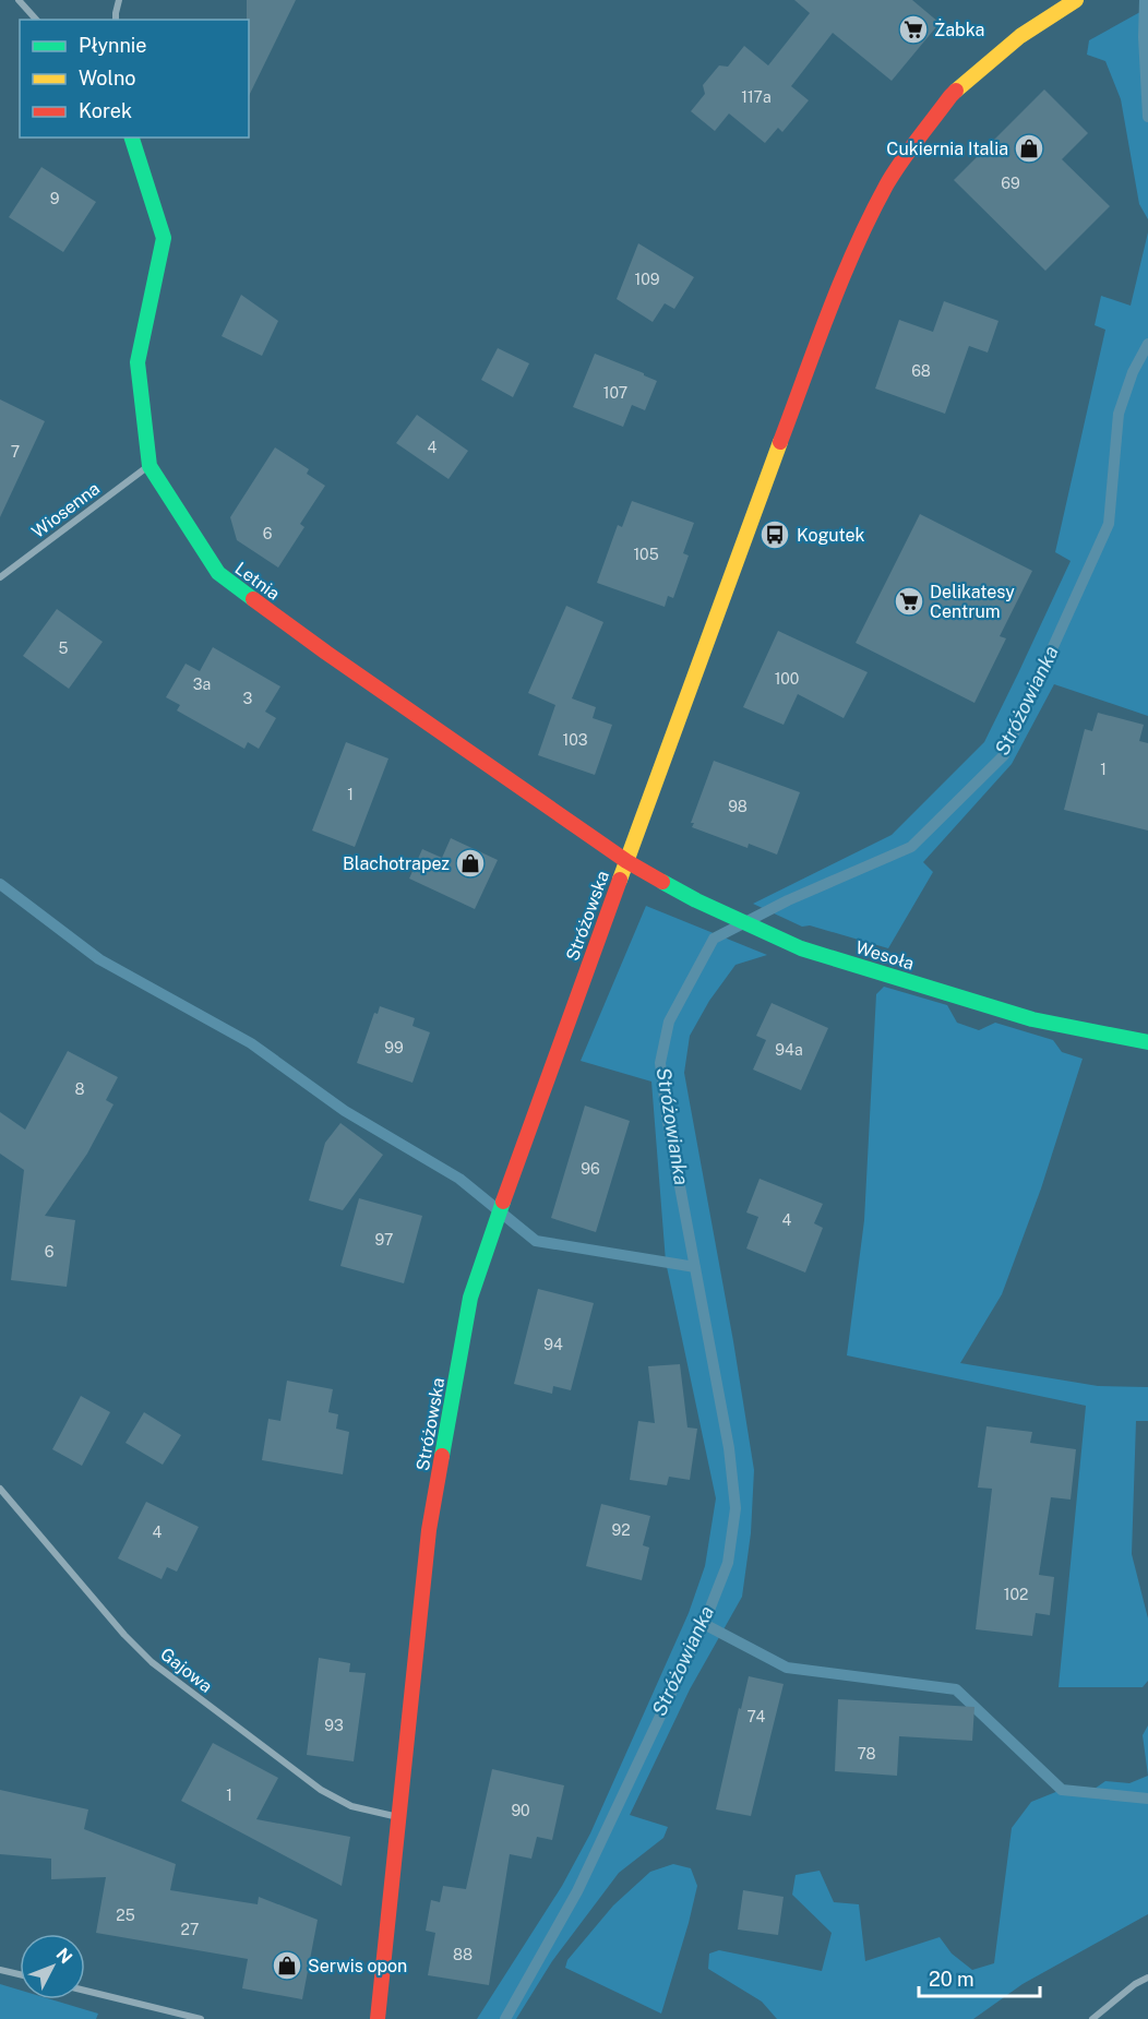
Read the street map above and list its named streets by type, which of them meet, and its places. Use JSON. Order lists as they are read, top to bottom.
{
  "streets": {
    "main road": ["Letnia", "Stróżowska", "Wesoła"],
    "street": ["Wiosenna", "Gajowa"]
  },
  "crossings": [
    ["Wiosenna", "Letnia"],
    ["Letnia", "Stróżowska"],
    ["Letnia", "Wesoła"],
    ["Stróżowska", "Wesoła"],
    ["Stróżowska", "Gajowa"]
  ],
  "water": ["Stróżowianka"],
  "places": {
    "supermarket": ["Żabka", "Delikatesy Centrum"],
    "shop": ["Cukiernia Italia", "Blachotrapez", "Serwis opon"],
    "bus stop": ["Kogutek"]
  },
  "house_numbers": [
    "117a",
    "69",
    "9",
    "109",
    "68",
    "107",
    "4",
    "7",
    "6",
    "105",
    "5",
    "100",
    "3a",
    "3",
    "103",
    "1",
    "1",
    "98",
    "99",
    "94a",
    "8",
    "96",
    "4",
    "97",
    "6",
    "94",
    "92",
    "4",
    "102",
    "74",
    "93",
    "78",
    "1",
    "90",
    "25",
    "27",
    "88"
  ],
  "legend": ["Płynnie", "Wolno", "Korek"],
  "scale_bar": "20 m",
  "north": "top right"
}
